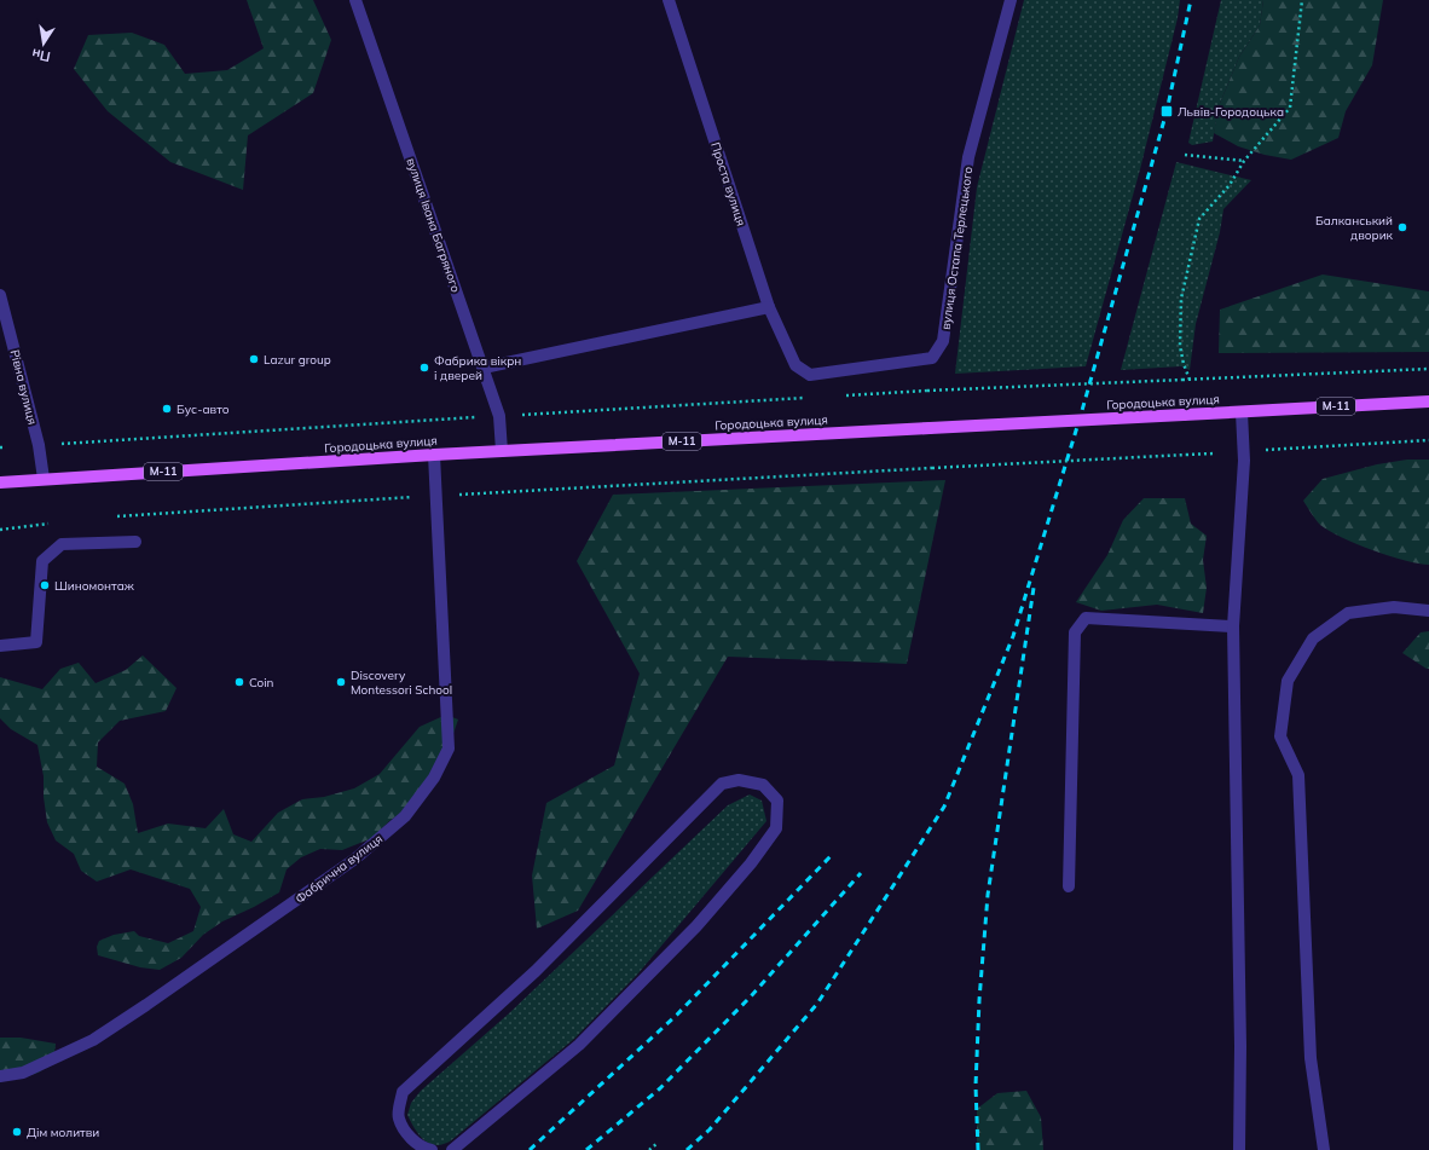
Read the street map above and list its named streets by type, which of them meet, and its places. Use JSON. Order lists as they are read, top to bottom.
{
  "streets": {
    "main road": ["Городоцька вулиця", "М-11"],
    "street": [
      "Проста вулиця",
      "вулиця Івана Багряного",
      "вулиця Остапа Терлецького",
      "Рівна вулиця",
      "Фабрична вулиця"
    ]
  },
  "crossings": [
    ["Проста вулиця", "вулиця Остапа Терлецького"],
    ["вулиця Івана Багряного", "Городоцька вулиця"],
    ["Рівна вулиця", "Городоцька вулиця"],
    ["Городоцька вулиця", "Фабрична вулиця"]
  ],
  "places": {
    "transit": ["Львів-Городоцька"],
    "other": [
      "Балканський дворик",
      "Lazur group",
      "Фабрика вікрн і дверей",
      "Бус-авто",
      "Шиномонтаж",
      "Coin",
      "Discovery Montessori School",
      "Дім молитви"
    ]
  },
  "north": "bottom"
}
